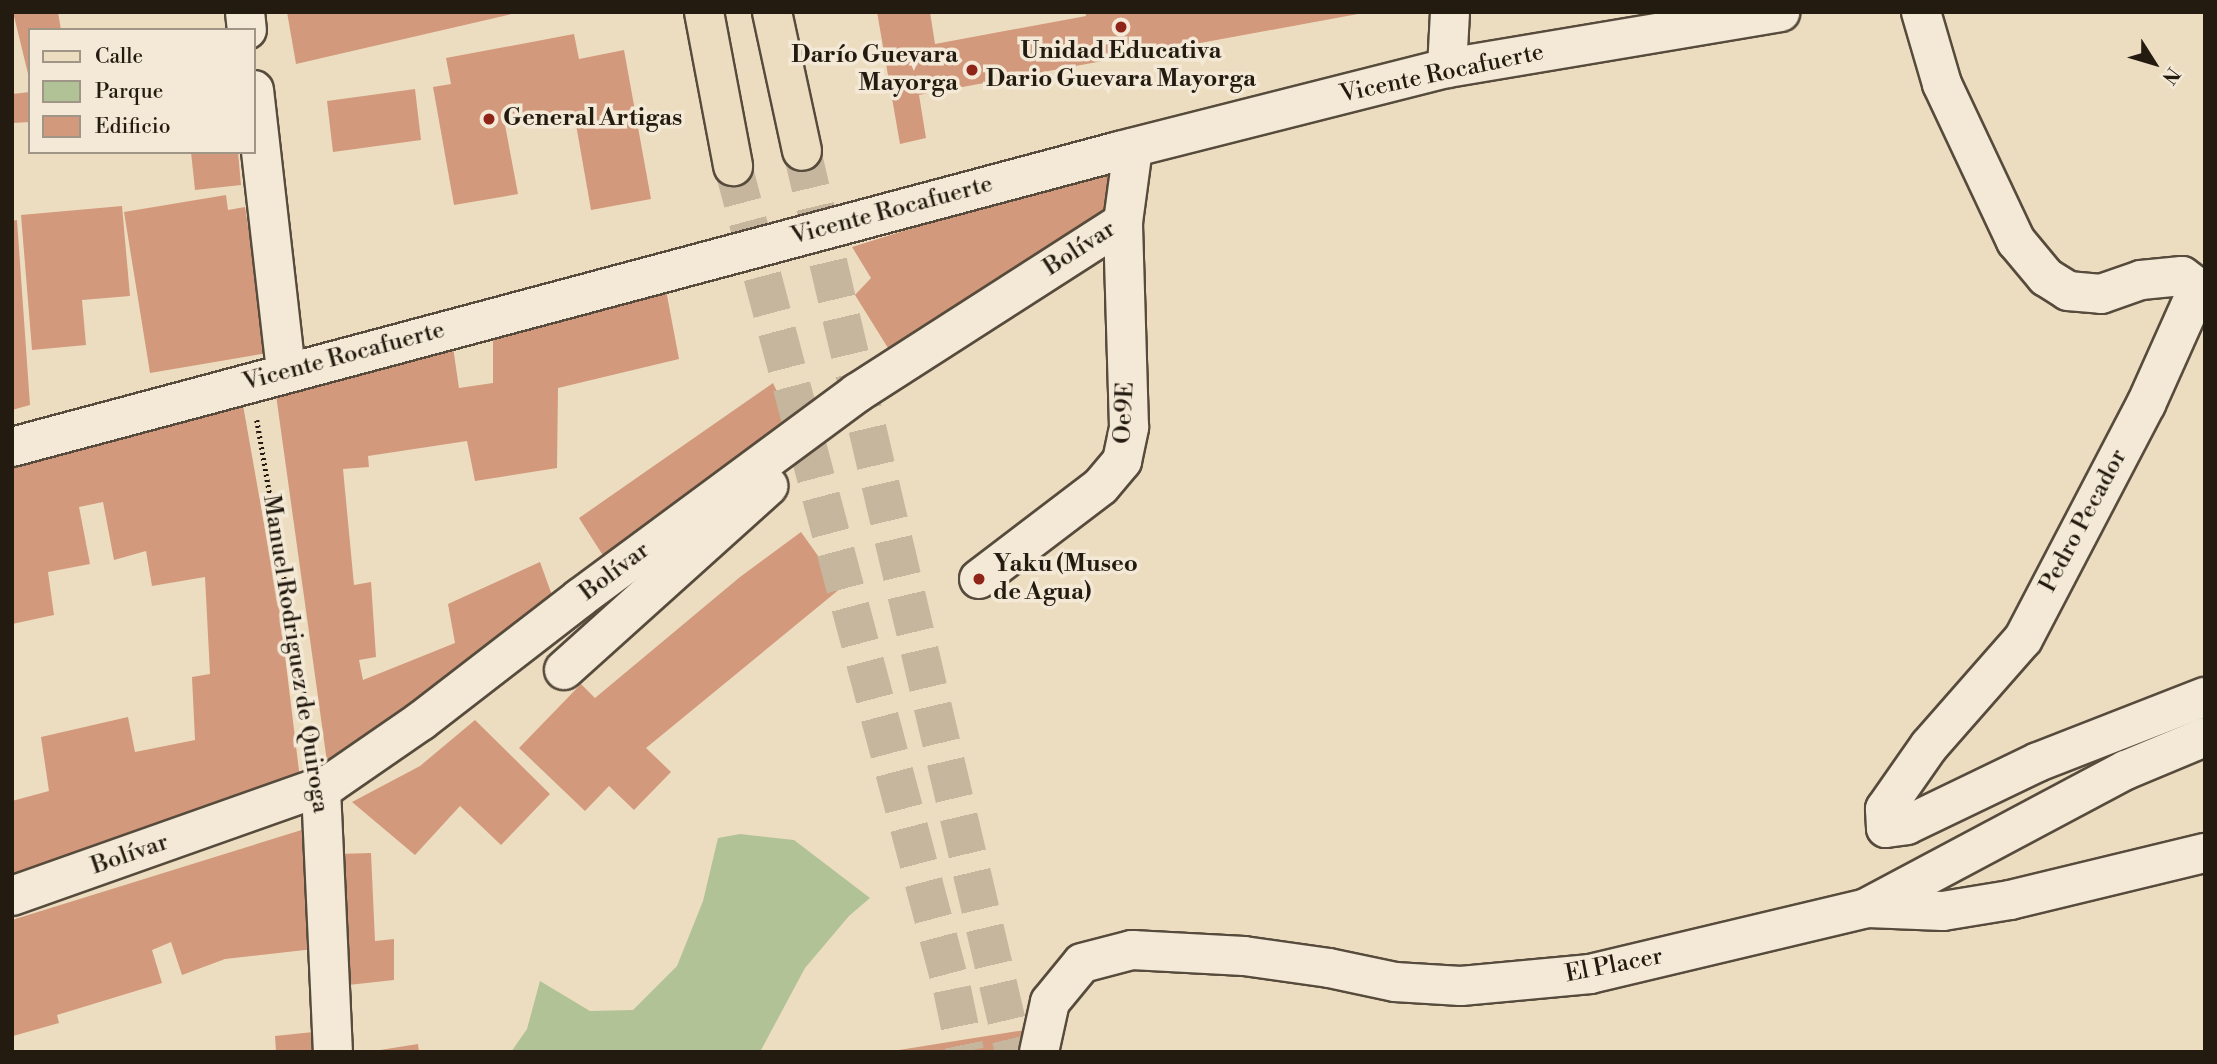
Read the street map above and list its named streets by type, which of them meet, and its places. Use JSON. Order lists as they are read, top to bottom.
{
  "streets": {
    "street": [
      "Vicente Rocafuerte",
      "Bolívar",
      "Oe9E",
      "Pedro Pecador",
      "Manuel Rodriguez de Quiroga",
      "El Placer"
    ]
  },
  "crossings": [
    ["Vicente Rocafuerte", "Bolívar"],
    ["Vicente Rocafuerte", "Manuel Rodriguez de Quiroga"],
    ["Bolívar", "Oe9E"],
    ["Bolívar", "Manuel Rodriguez de Quiroga"]
  ],
  "places": [
    "Unidad Educativa Dario Guevara Mayorga",
    "Darío Guevara Mayorga",
    "General Artigas",
    "Yaku (Museo de Agua)"
  ],
  "legend": ["Calle", "Parque", "Edificio"],
  "north": "bottom right"
}
